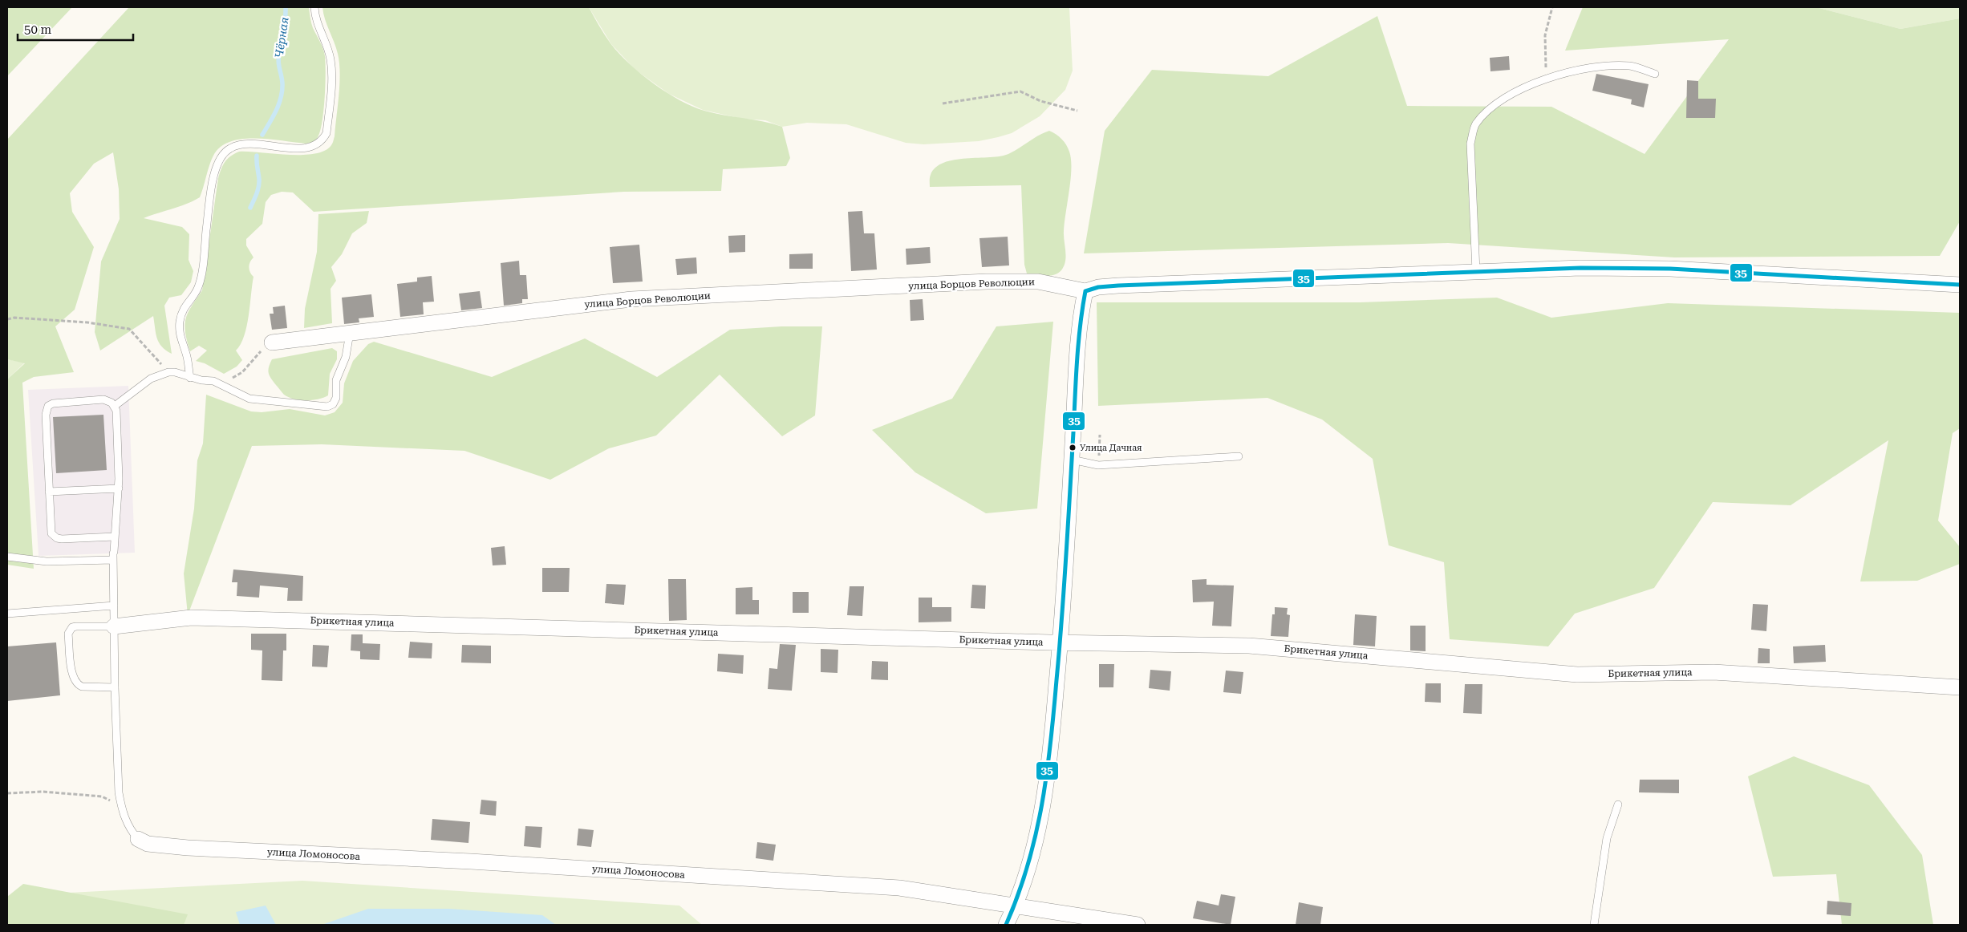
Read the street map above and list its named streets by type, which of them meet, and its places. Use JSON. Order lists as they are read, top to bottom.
{
  "streets": {
    "street": ["улица Борцов Революции", "Брикетная улица", "улица Ломоносова"]
  },
  "water": ["Чёрная"],
  "places": ["Улица Дачная"],
  "lines": ["transit line 35"],
  "scale_bar": "50 m"
}
